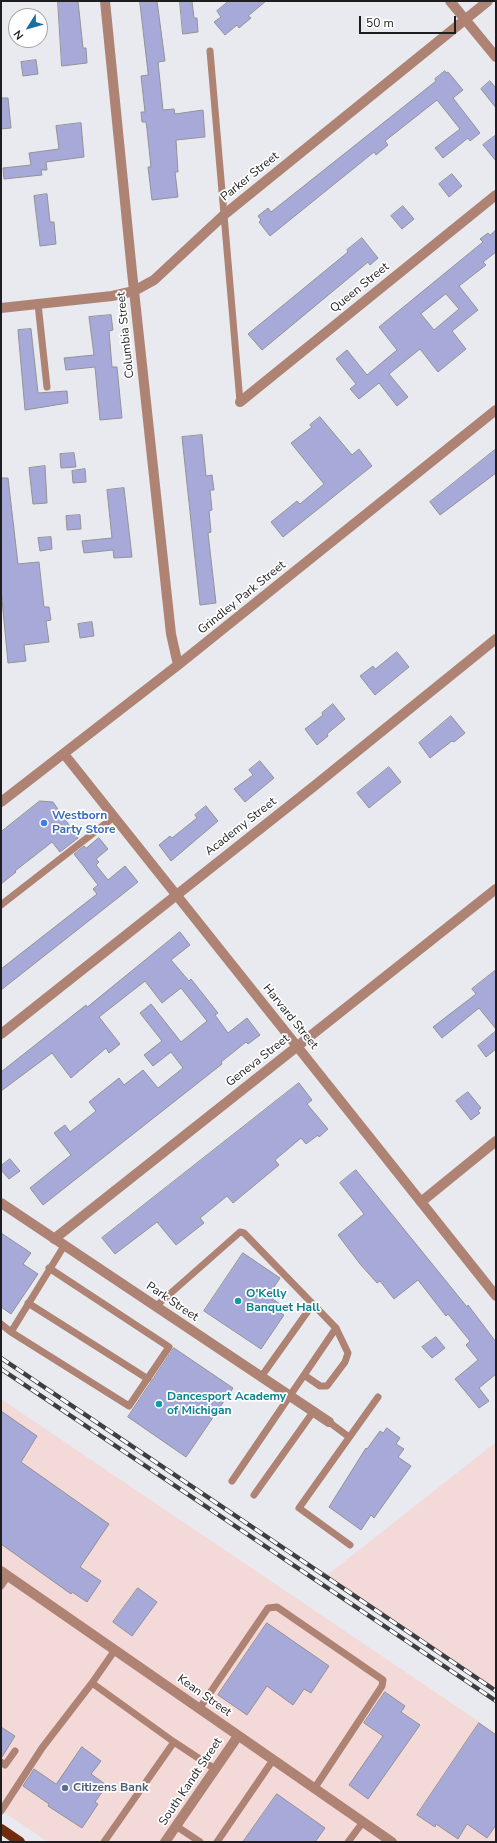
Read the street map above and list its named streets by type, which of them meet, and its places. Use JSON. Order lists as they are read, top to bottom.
{
  "streets": {
    "street": [
      "Parker Street",
      "Queen Street",
      "Columbia Street",
      "Grindley Park Street",
      "Academy Street",
      "Harvard Street",
      "Geneva Street",
      "Park Street",
      "Kean Street",
      "South Kandt Street"
    ]
  },
  "crossings": [
    ["Parker Street", "Columbia Street"],
    ["Columbia Street", "Grindley Park Street"],
    ["Grindley Park Street", "Harvard Street"],
    ["Academy Street", "Harvard Street"],
    ["Harvard Street", "Geneva Street"],
    ["Geneva Street", "Park Street"],
    ["Kean Street", "South Kandt Street"]
  ],
  "places": [
    "Westborn Party Store",
    "O'Kelly Banquet Hall",
    "Dancesport Academy of Michigan",
    "Citizens Bank"
  ],
  "scale_bar": "50 m",
  "north": "bottom left"
}
